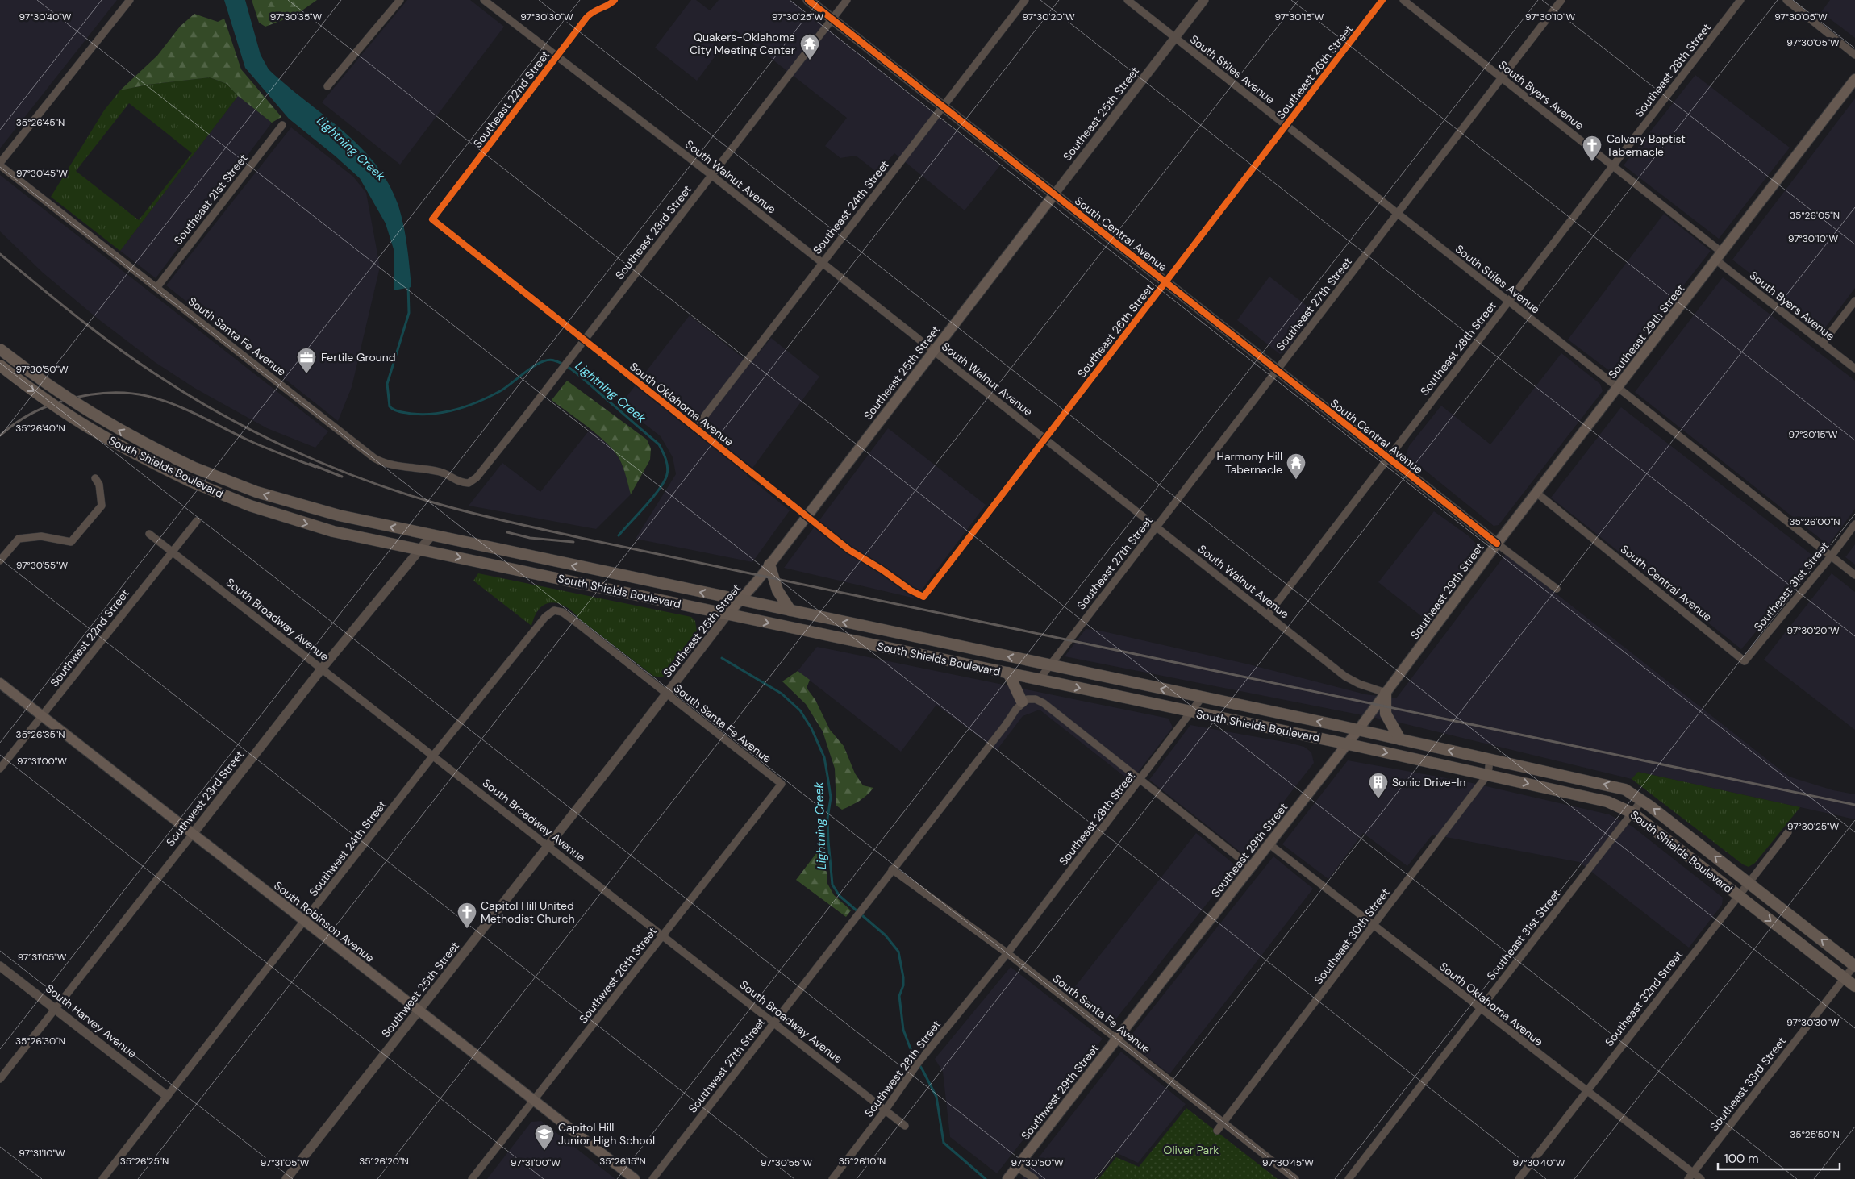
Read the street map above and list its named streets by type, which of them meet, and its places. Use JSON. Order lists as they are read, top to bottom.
{
  "streets": {
    "main road": [
      "Southeast 25th Street",
      "South Central Avenue",
      "Southeast 29th Street",
      "South Shields Boulevard",
      "South Robinson Avenue",
      "Southwest 29th Street"
    ],
    "street": [
      "South Stiles Avenue",
      "Southeast 28th Street",
      "Southeast 26th Street",
      "South Byers Avenue",
      "Southeast 22nd Street",
      "South Walnut Avenue",
      "Southeast 21st Street",
      "Southeast 24th Street",
      "Southeast 23rd Street",
      "Southeast 27th Street",
      "South Santa Fe Avenue",
      "South Oklahoma Avenue",
      "Southeast 31st Street",
      "South Broadway Avenue",
      "Southwest 22nd Street",
      "Southwest 23rd Street",
      "Southwest 24th Street",
      "Southeast 30th Street",
      "Southwest 26th Street",
      "Southwest 25th Street",
      "Southeast 32nd Street",
      "South Harvey Avenue",
      "Southwest 27th Street",
      "Southwest 28th Street",
      "Southeast 33rd Street"
    ]
  },
  "crossings": [
    ["South Stiles Avenue", "Southeast 28th Street"],
    ["South Stiles Avenue", "Southeast 26th Street"],
    ["South Stiles Avenue", "Southeast 25th Street"],
    ["South Stiles Avenue", "Southeast 27th Street"],
    ["South Stiles Avenue", "Southeast 29th Street"],
    ["South Stiles Avenue", "Southeast 31st Street"],
    ["Southeast 28th Street", "South Byers Avenue"],
    ["Southeast 28th Street", "South Walnut Avenue"],
    ["Southeast 28th Street", "South Central Avenue"],
    ["Southeast 28th Street", "South Santa Fe Avenue"],
    ["Southeast 28th Street", "South Shields Boulevard"],
    ["Southeast 28th Street", "Southwest 28th Street"],
    ["Southeast 26th Street", "South Walnut Avenue"],
    ["Southeast 26th Street", "South Central Avenue"],
    ["Southeast 26th Street", "South Oklahoma Avenue"],
    ["South Byers Avenue", "Southeast 27th Street"],
    ["South Byers Avenue", "Southeast 29th Street"],
    ["Southeast 22nd Street", "South Walnut Avenue"],
    ["Southeast 22nd Street", "South Oklahoma Avenue"],
    ["Southeast 25th Street", "South Walnut Avenue"],
    ["Southeast 25th Street", "South Central Avenue"],
    ["Southeast 25th Street", "South Santa Fe Avenue"],
    ["Southeast 25th Street", "South Oklahoma Avenue"],
    ["Southeast 25th Street", "South Shields Boulevard"],
    ["Southeast 25th Street", "Southwest 25th Street"],
    ["South Walnut Avenue", "Southeast 24th Street"],
    ["South Walnut Avenue", "Southeast 23rd Street"],
    ["South Walnut Avenue", "Southeast 27th Street"],
    ["South Walnut Avenue", "Southeast 29th Street"],
    ["Southeast 21st Street", "South Santa Fe Avenue"],
    ["Southeast 24th Street", "South Central Avenue"],
    ["Southeast 24th Street", "South Oklahoma Avenue"],
    ["Southeast 23rd Street", "South Central Avenue"],
    ["Southeast 23rd Street", "South Santa Fe Avenue"],
    ["Southeast 23rd Street", "South Oklahoma Avenue"],
    ["South Central Avenue", "Southeast 27th Street"],
    ["South Central Avenue", "Southeast 29th Street"],
    ["South Central Avenue", "Southeast 31st Street"],
    ["Southeast 27th Street", "South Shields Boulevard"],
    ["Southeast 29th Street", "South Santa Fe Avenue"],
    ["Southeast 29th Street", "South Oklahoma Avenue"],
    ["Southeast 29th Street", "South Shields Boulevard"],
    ["Southeast 29th Street", "Southwest 29th Street"],
    ["South Santa Fe Avenue", "Southwest 24th Street"],
    ["South Santa Fe Avenue", "Southeast 30th Street"],
    ["South Santa Fe Avenue", "Southwest 26th Street"],
    ["South Santa Fe Avenue", "Southwest 27th Street"],
    ["South Santa Fe Avenue", "Southwest 28th Street"],
    ["South Santa Fe Avenue", "Southwest 29th Street"],
    ["South Oklahoma Avenue", "Southeast 31st Street"],
    ["South Oklahoma Avenue", "Southeast 30th Street"],
    ["South Oklahoma Avenue", "Southeast 32nd Street"],
    ["South Oklahoma Avenue", "Southeast 33rd Street"],
    ["South Shields Boulevard", "Southeast 31st Street"],
    ["South Shields Boulevard", "Southwest 23rd Street"],
    ["South Shields Boulevard", "Southeast 30th Street"],
    ["South Shields Boulevard", "Southeast 32nd Street"],
    ["South Shields Boulevard", "Southeast 33rd Street"],
    ["South Broadway Avenue", "Southwest 22nd Street"],
    ["South Broadway Avenue", "Southwest 23rd Street"],
    ["South Broadway Avenue", "Southwest 24th Street"],
    ["South Broadway Avenue", "Southwest 26th Street"],
    ["South Broadway Avenue", "Southwest 25th Street"],
    ["South Broadway Avenue", "Southwest 27th Street"],
    ["South Broadway Avenue", "Southwest 28th Street"],
    ["Southwest 22nd Street", "South Robinson Avenue"],
    ["Southwest 23rd Street", "South Robinson Avenue"],
    ["Southwest 23rd Street", "South Harvey Avenue"],
    ["Southwest 24th Street", "South Robinson Avenue"],
    ["Southwest 24th Street", "South Harvey Avenue"],
    ["South Robinson Avenue", "Southwest 26th Street"],
    ["South Robinson Avenue", "Southwest 25th Street"]
  ],
  "water": ["Lightning Creek"],
  "parks": ["Oliver Park"],
  "places": {
    "temple": ["Quakers-Oklahoma City Meeting Center", "Harmony Hill Tabernacle"],
    "church": ["Calvary Baptist Tabernacle", "Capitol Hill United Methodist Church"],
    "office": ["Fertile Ground"],
    "building": ["Sonic Drive-In"],
    "school or university": ["Capitol Hill Junior High School"]
  },
  "scale_bar": "100 m",
  "coordinates": [
    "97°30'40\"W",
    "97°30'35\"W",
    "97°30'30\"W",
    "97°30'25\"W",
    "97°30'20\"W",
    "97°30'15\"W",
    "97°30'10\"W",
    "97°30'05\"W",
    "35°26'45\"N",
    "97°30'45\"W",
    "35°26'05\"N",
    "97°30'50\"W",
    "35°26'40\"N",
    "35°26'00\"N",
    "97°30'55\"W",
    "35°26'35\"N",
    "97°31'00\"W",
    "97°31'05\"W",
    "35°26'30\"N",
    "35°25'50\"N",
    "97°31'10\"W",
    "35°26'25\"N",
    "35°26'20\"N",
    "35°26'15\"N",
    "35°26'10\"N"
  ]
}
